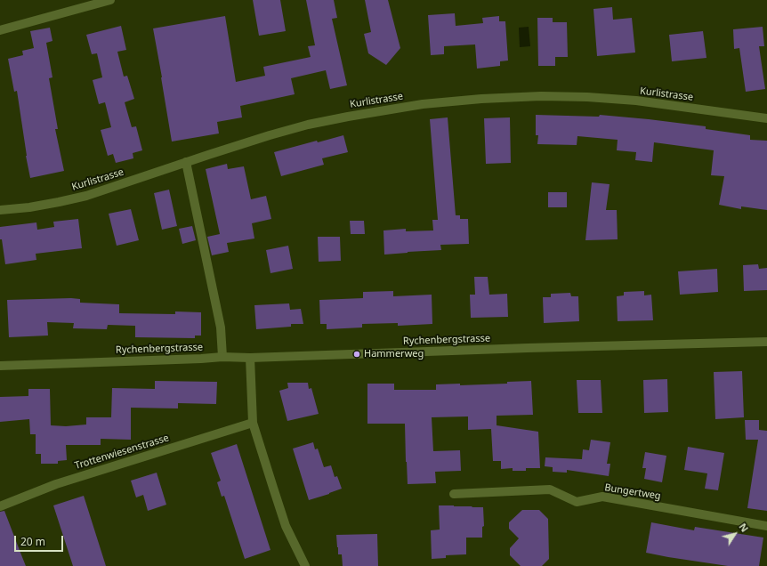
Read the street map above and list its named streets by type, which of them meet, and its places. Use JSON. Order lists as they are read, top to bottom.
{
  "streets": {
    "street": [
      "Kurlistrasse",
      "Rychenbergstrasse",
      "Trottenwiesenstrasse",
      "Bungertweg"
    ]
  },
  "places": ["Hammerweg"],
  "scale_bar": "20 m",
  "north": "top right"
}
